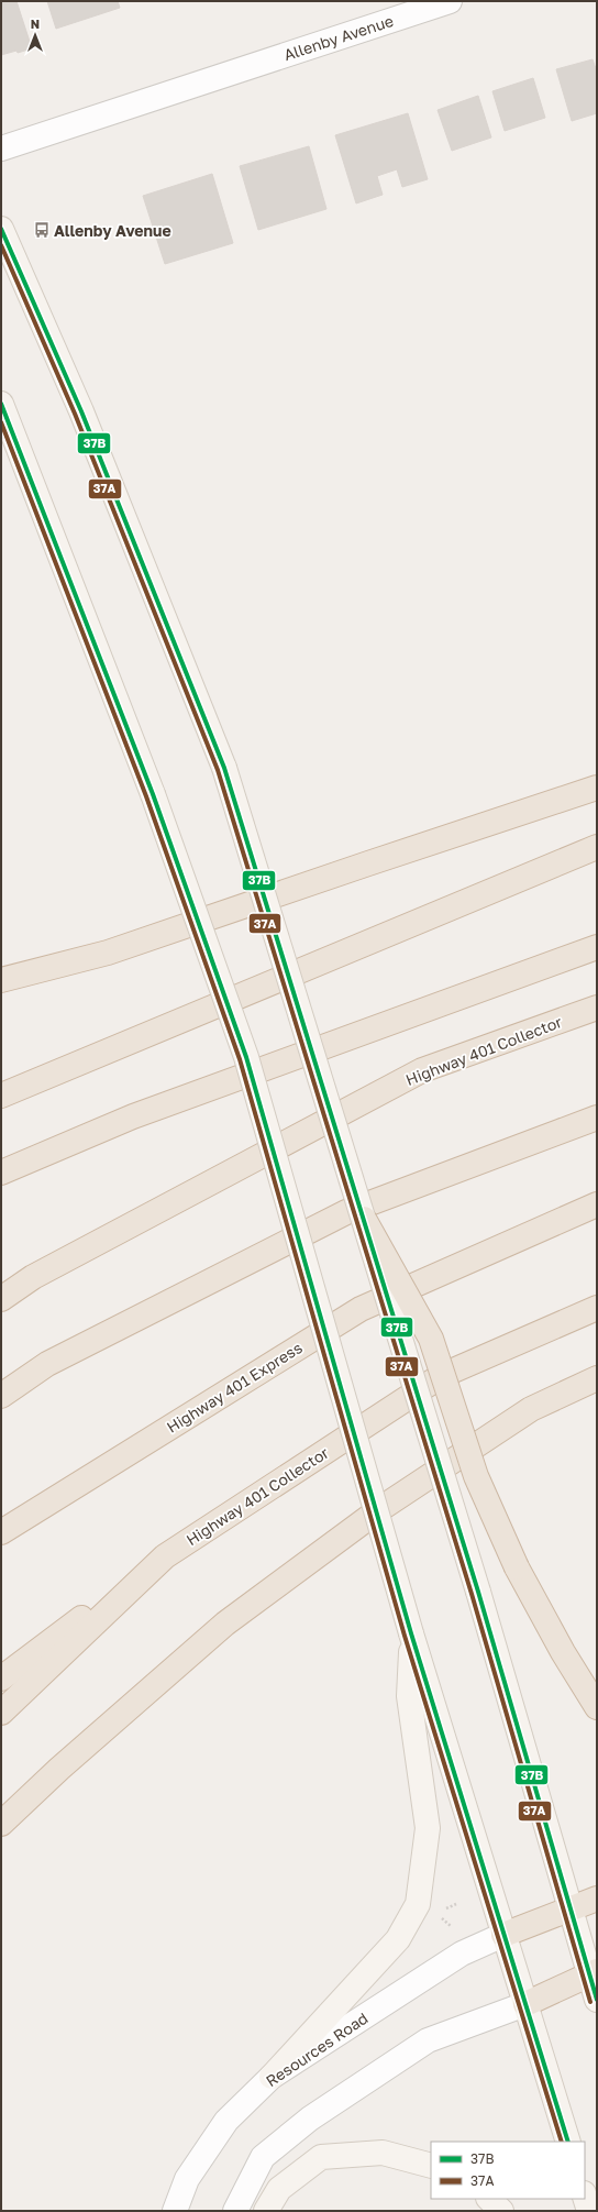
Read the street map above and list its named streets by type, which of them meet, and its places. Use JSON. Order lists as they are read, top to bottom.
{
  "streets": {
    "highway": ["Highway 401 Collector", "Highway 401 Express"],
    "street": ["Allenby Avenue", "Resources Road"]
  },
  "places": {
    "bus stop": ["Allenby Avenue"]
  },
  "lines": ["transit line 37B", "transit line 37A"],
  "legend": ["37B", "37A"],
  "north": "top"
}
